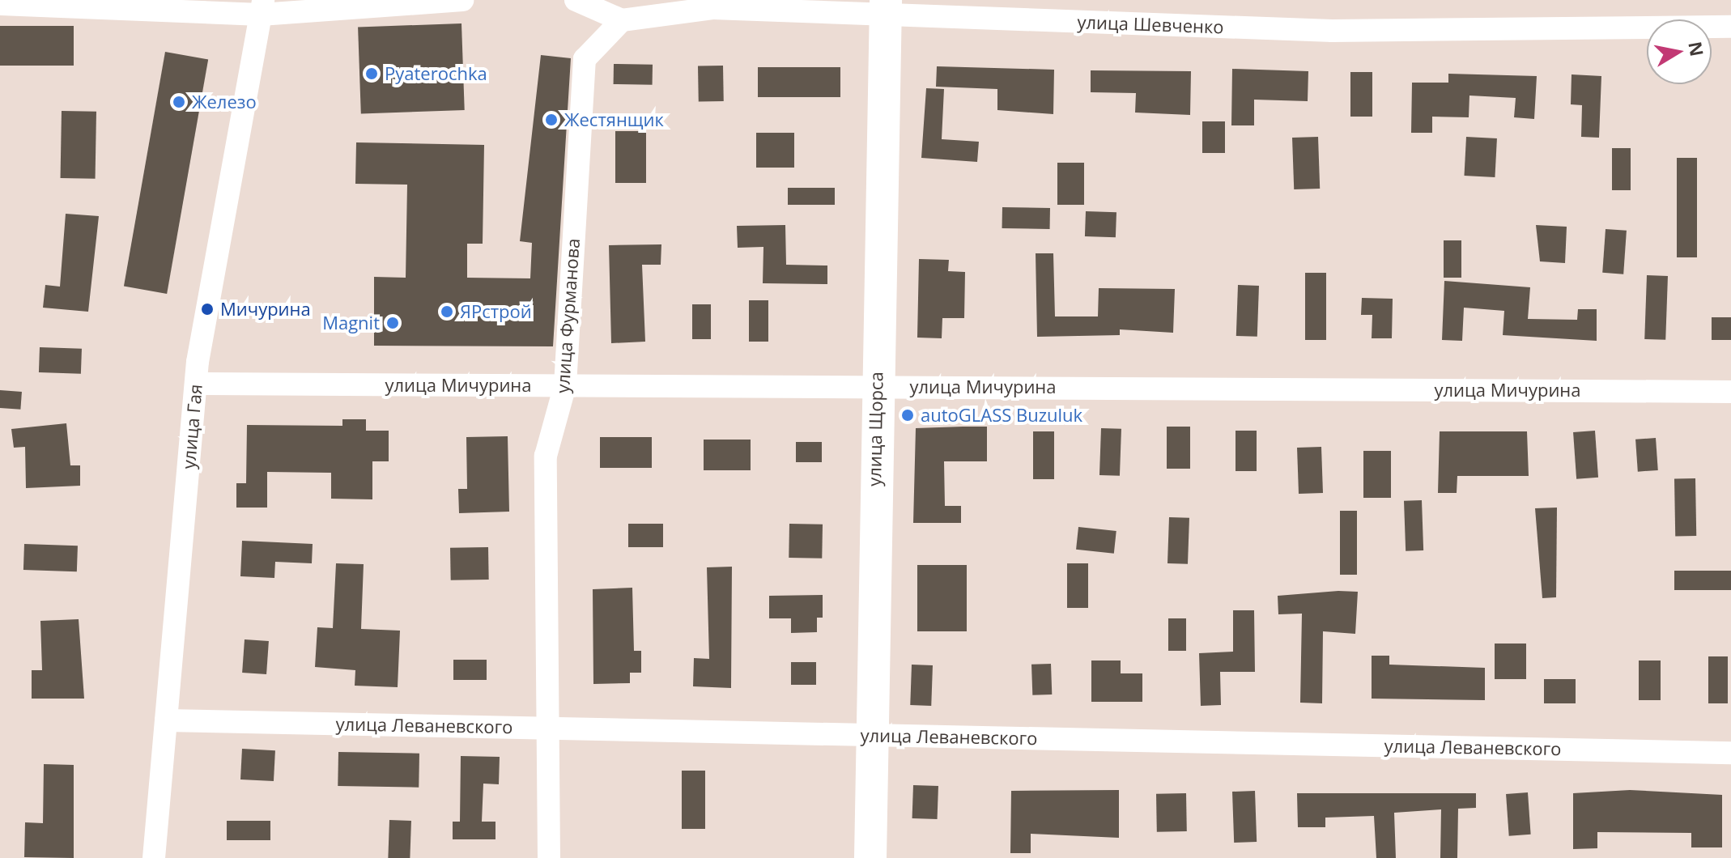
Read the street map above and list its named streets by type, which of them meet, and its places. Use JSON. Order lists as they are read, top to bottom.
{
  "streets": {
    "main road": ["улица Щорса"],
    "street": [
      "улица Шевченко",
      "улица Фурманова",
      "улица Мичурина",
      "улица Гая",
      "улица Леваневского"
    ]
  },
  "crossings": [
    ["улица Шевченко", "улица Фурманова"],
    ["улица Шевченко", "улица Щорса"],
    ["улица Фурманова", "улица Мичурина"],
    ["улица Фурманова", "улица Леваневского"],
    ["улица Мичурина", "улица Гая"],
    ["улица Мичурина", "улица Щорса"],
    ["улица Гая", "улица Леваневского"],
    ["улица Щорса", "улица Леваневского"]
  ],
  "places": [
    "Pyaterochka",
    "Железо",
    "Жестянщик",
    "Мичурина",
    "ЯРстрой",
    "Magnit",
    "autoGLASS Buzuluk"
  ],
  "north": "right"
}
